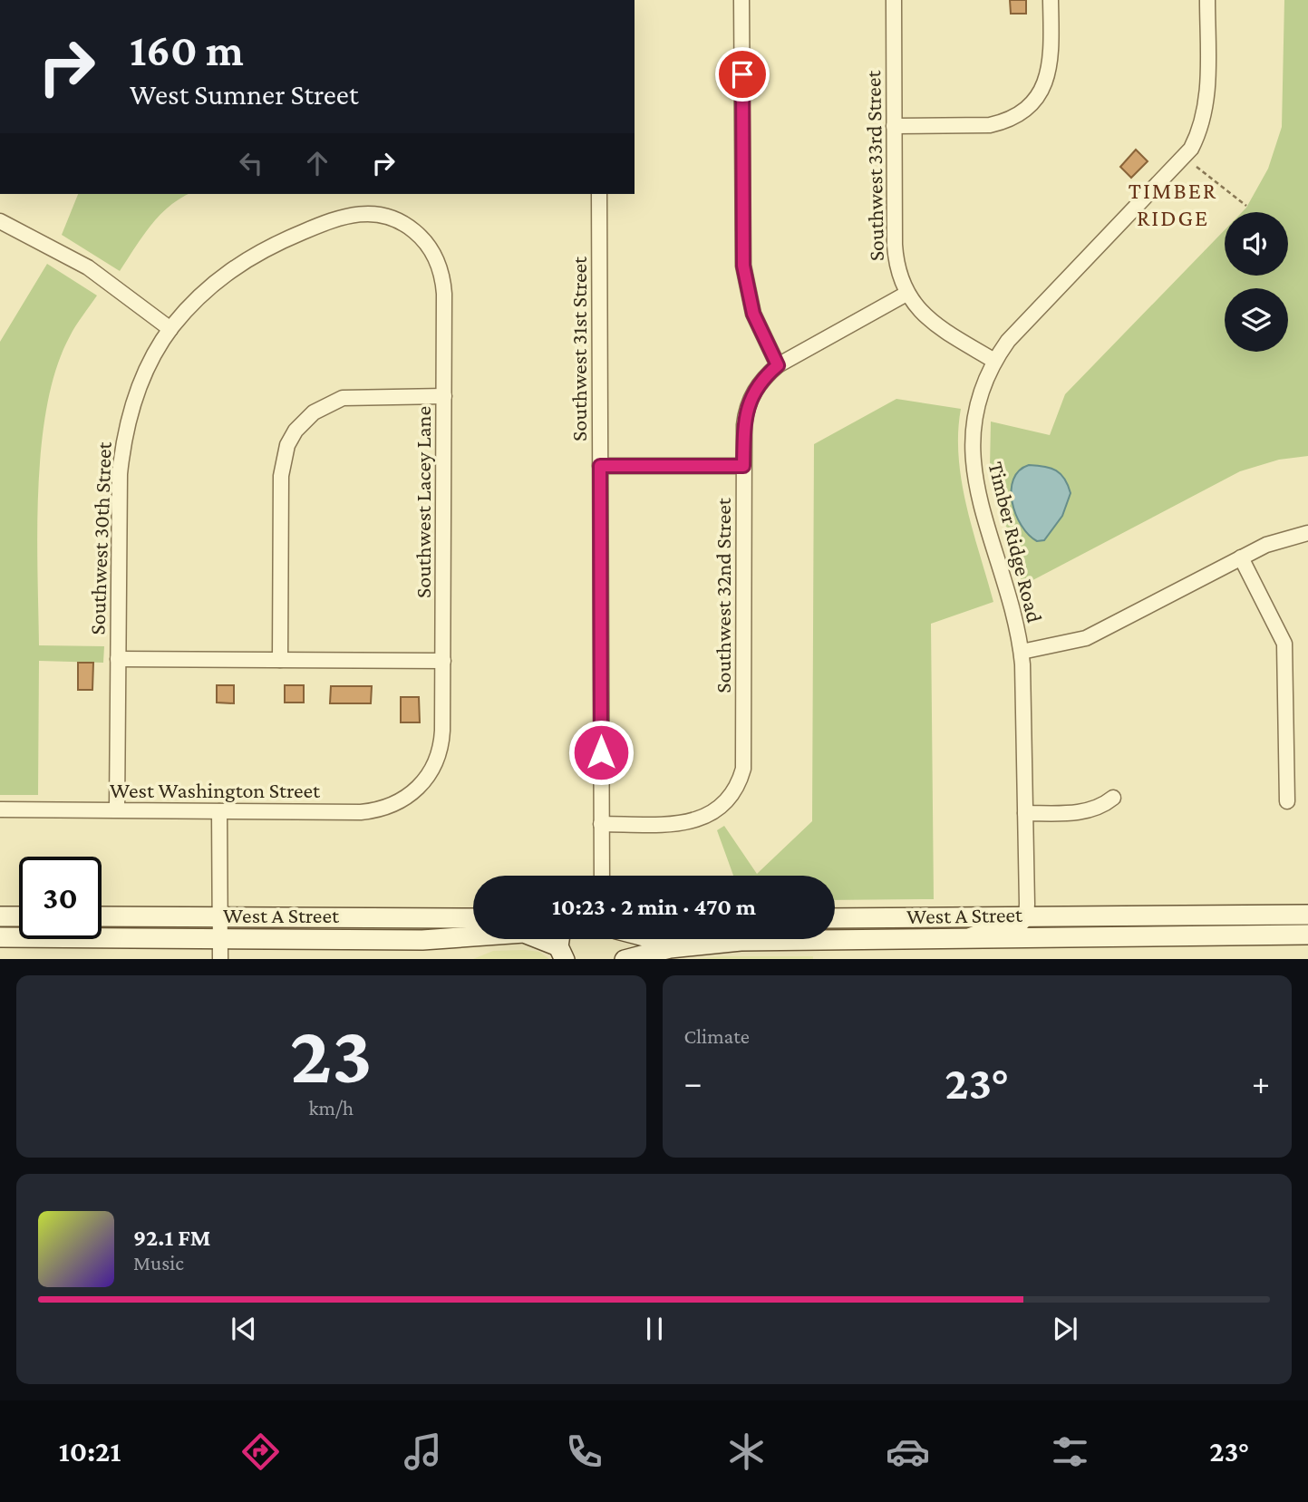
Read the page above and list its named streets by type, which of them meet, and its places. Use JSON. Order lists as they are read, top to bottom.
{
  "streets": {
    "main road": ["West A Street"],
    "street": [
      "Southwest 33rd Street",
      "Southwest 31st Street",
      "Southwest Lacey Lane",
      "Southwest 30th Street",
      "Timber Ridge Road",
      "Southwest 32nd Street",
      "West Washington Street"
    ]
  },
  "crossings": [
    ["Southwest 33rd Street", "Timber Ridge Road"],
    ["Southwest 33rd Street", "Southwest 32nd Street"],
    ["Southwest 31st Street", "Southwest 32nd Street"],
    ["Southwest Lacey Lane", "Southwest 30th Street"],
    ["Southwest Lacey Lane", "West Washington Street"],
    ["Southwest 30th Street", "West Washington Street"],
    ["Timber Ridge Road", "West A Street"]
  ],
  "districts": ["TIMBER RIDGE"],
  "page": {
    "turn": ["160 m", "West Sumner Street"],
    "limit": "30",
    "trip": "10:23 · 2 min · 470 m",
    "tile": [
      ["23", "km/h"],
      "Climate"
    ],
    "heat": ["−", "23°", "+"],
    "song": ["92.1 FM", "Music"],
    "tabs": ["10:21", "23°"]
  }
}
